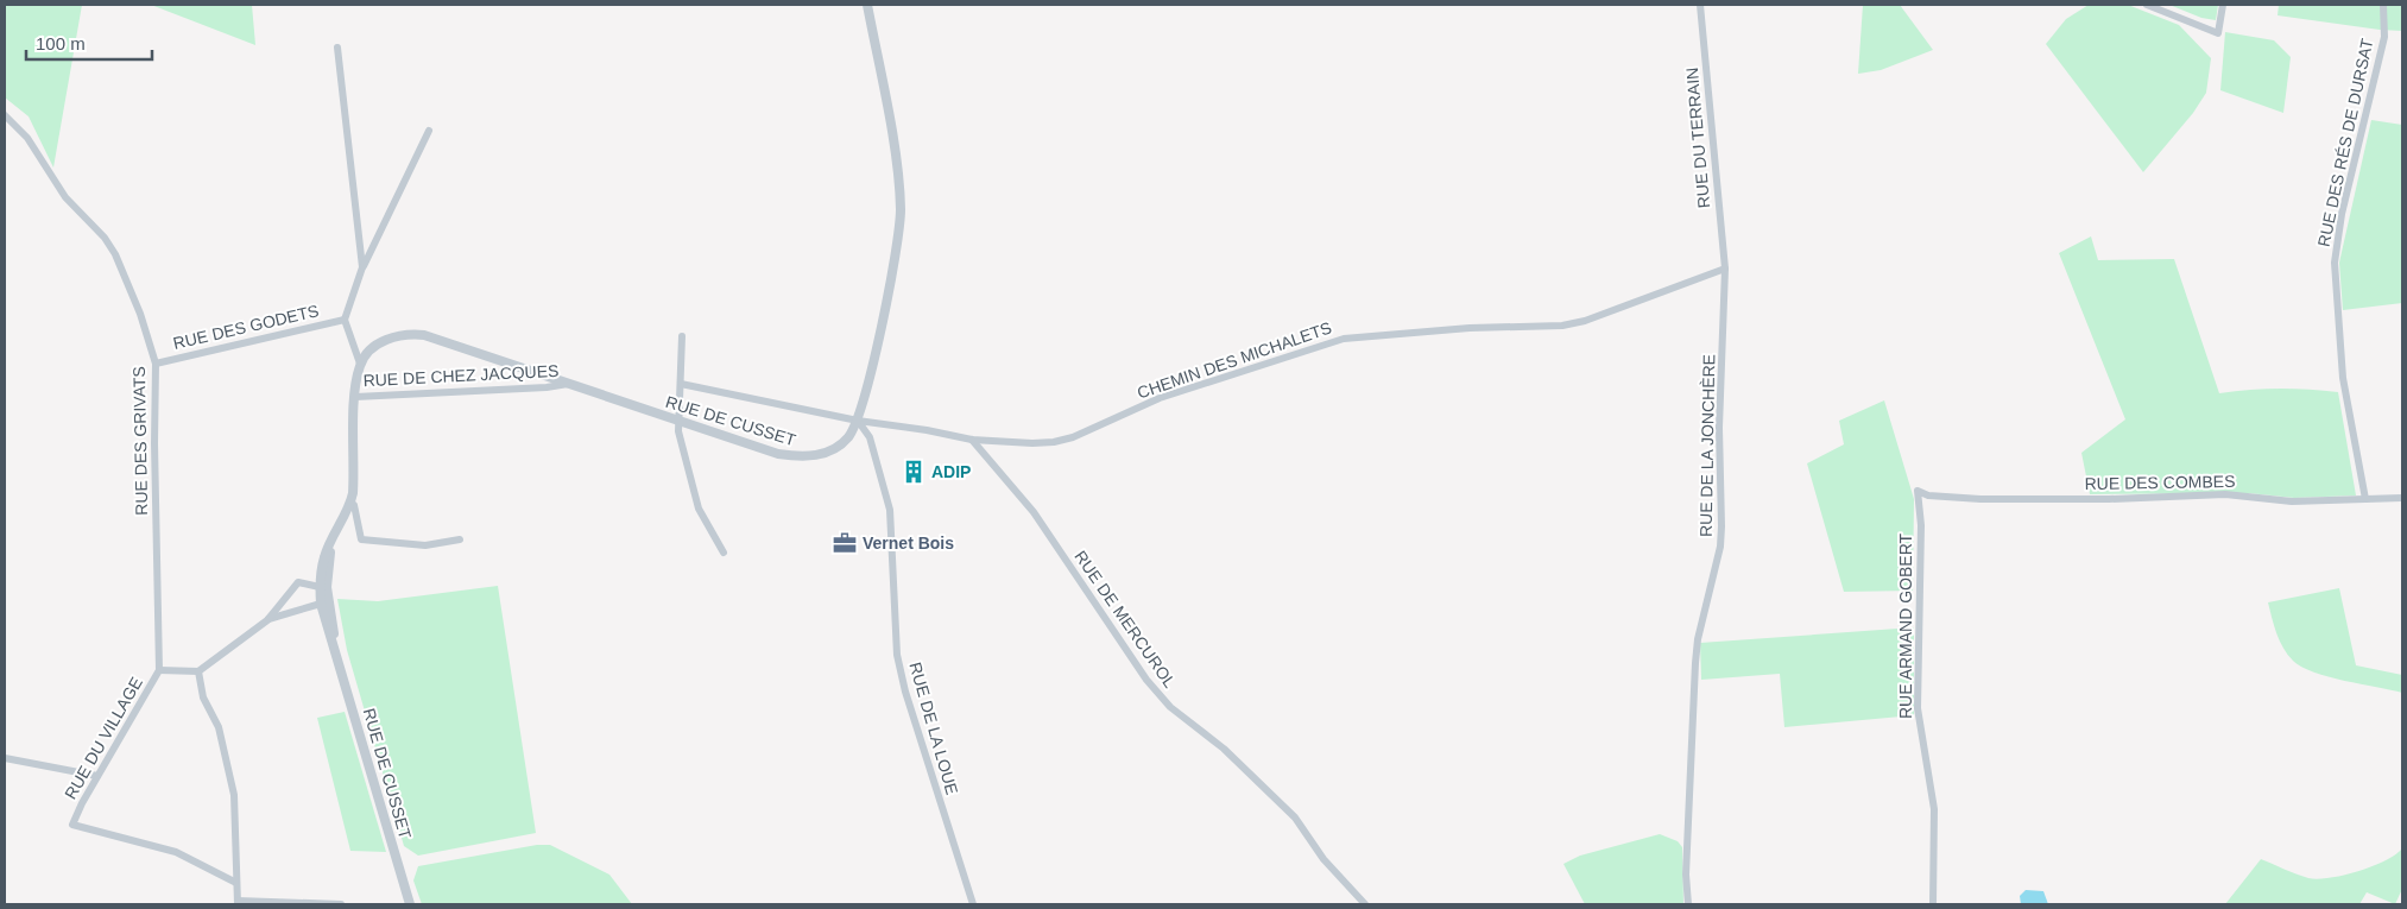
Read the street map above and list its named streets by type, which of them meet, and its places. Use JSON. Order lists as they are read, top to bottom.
{
  "streets": {
    "street": [
      "RUE DU TERRAIN",
      "RUE DES RÉS DE DURSAT",
      "RUE DES GODETS",
      "CHEMIN DES MICHALETS",
      "RUE DE CHEZ JACQUES",
      "RUE DE CUSSET",
      "RUE DES GRIVATS",
      "RUE DE LA JONCHÈRE",
      "RUE DES COMBES",
      "RUE DE MERCUROL",
      "RUE ARMAND GOBERT",
      "RUE DE LA LOUE",
      "RUE DU VILLAGE"
    ]
  },
  "crossings": [
    ["RUE DU TERRAIN", "CHEMIN DES MICHALETS"],
    ["RUE DU TERRAIN", "RUE DE LA JONCHÈRE"],
    ["RUE DES RÉS DE DURSAT", "RUE DES COMBES"],
    ["RUE DES GODETS", "RUE DES GRIVATS"],
    ["CHEMIN DES MICHALETS", "RUE DE CUSSET"],
    ["CHEMIN DES MICHALETS", "RUE DE LA JONCHÈRE"],
    ["CHEMIN DES MICHALETS", "RUE DE MERCUROL"],
    ["CHEMIN DES MICHALETS", "RUE DE LA LOUE"],
    ["RUE DE CHEZ JACQUES", "RUE DE CUSSET"],
    ["RUE DE CUSSET", "RUE DE LA LOUE"],
    ["RUE DES GRIVATS", "RUE DU VILLAGE"],
    ["RUE DES COMBES", "RUE ARMAND GOBERT"]
  ],
  "places": {
    "building": ["ADIP"],
    "office": ["Vernet Bois"]
  },
  "scale_bar": "100 m"
}
